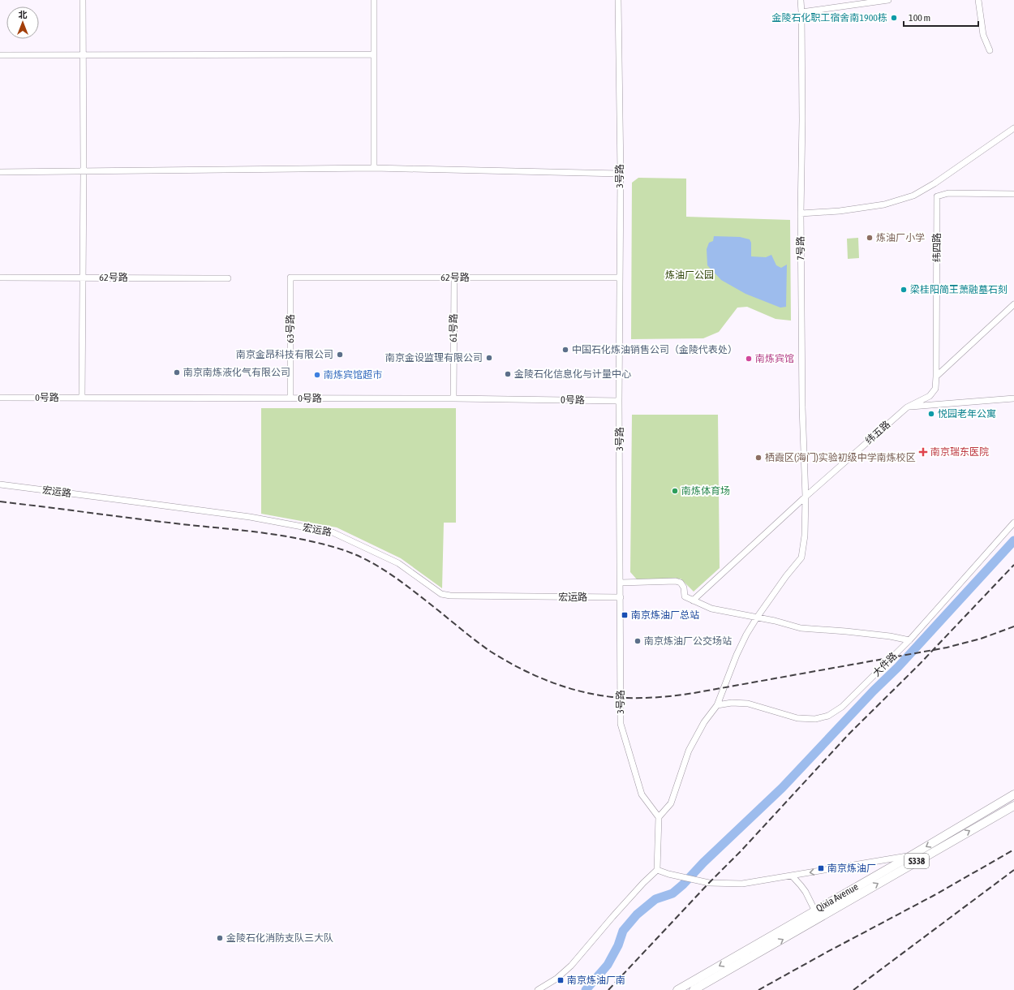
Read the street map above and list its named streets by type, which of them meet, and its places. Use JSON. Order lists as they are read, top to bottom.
{
  "streets": {
    "main road": ["S338", "Qixia Avenue"],
    "street": [
      "3号路",
      "纬四路",
      "7号路",
      "62号路",
      "61号路",
      "63号路",
      "0号路",
      "纬五路",
      "宏运路",
      "大件路"
    ]
  },
  "crossings": [
    ["3号路", "7号路"],
    ["3号路", "62号路"],
    ["3号路", "0号路"],
    ["3号路", "宏运路"],
    ["纬四路", "纬五路"],
    ["7号路", "纬五路"],
    ["7号路", "大件路"],
    ["62号路", "61号路"],
    ["62号路", "63号路"],
    ["61号路", "0号路"],
    ["63号路", "0号路"]
  ],
  "parks": ["炼油厂公园"],
  "places": {
    "other": [
      "金陵石化职工宿舍南1900栋",
      "炼油厂小学",
      "梁桂阳简王萧融墓石刻",
      "中国石化炼油销售公司（金陵代表处）",
      "南京金昂科技有限公司",
      "南京金设监理有限公司",
      "南炼宾馆",
      "南京南炼液化气有限公司",
      "金陵石化信息化与计量中心",
      "南炼宾馆超市",
      "悦园老年公寓",
      "栖霞区(海门)实验初级中学南炼校区",
      "南炼体育场",
      "南京炼油厂公交场站",
      "金陵石化消防支队三大队"
    ],
    "health": ["南京瑞东医院"],
    "transit": ["南京炼油厂总站", "南京炼油厂", "南京炼油厂南"]
  },
  "scale_bar": "100 m",
  "north": "top"
}
